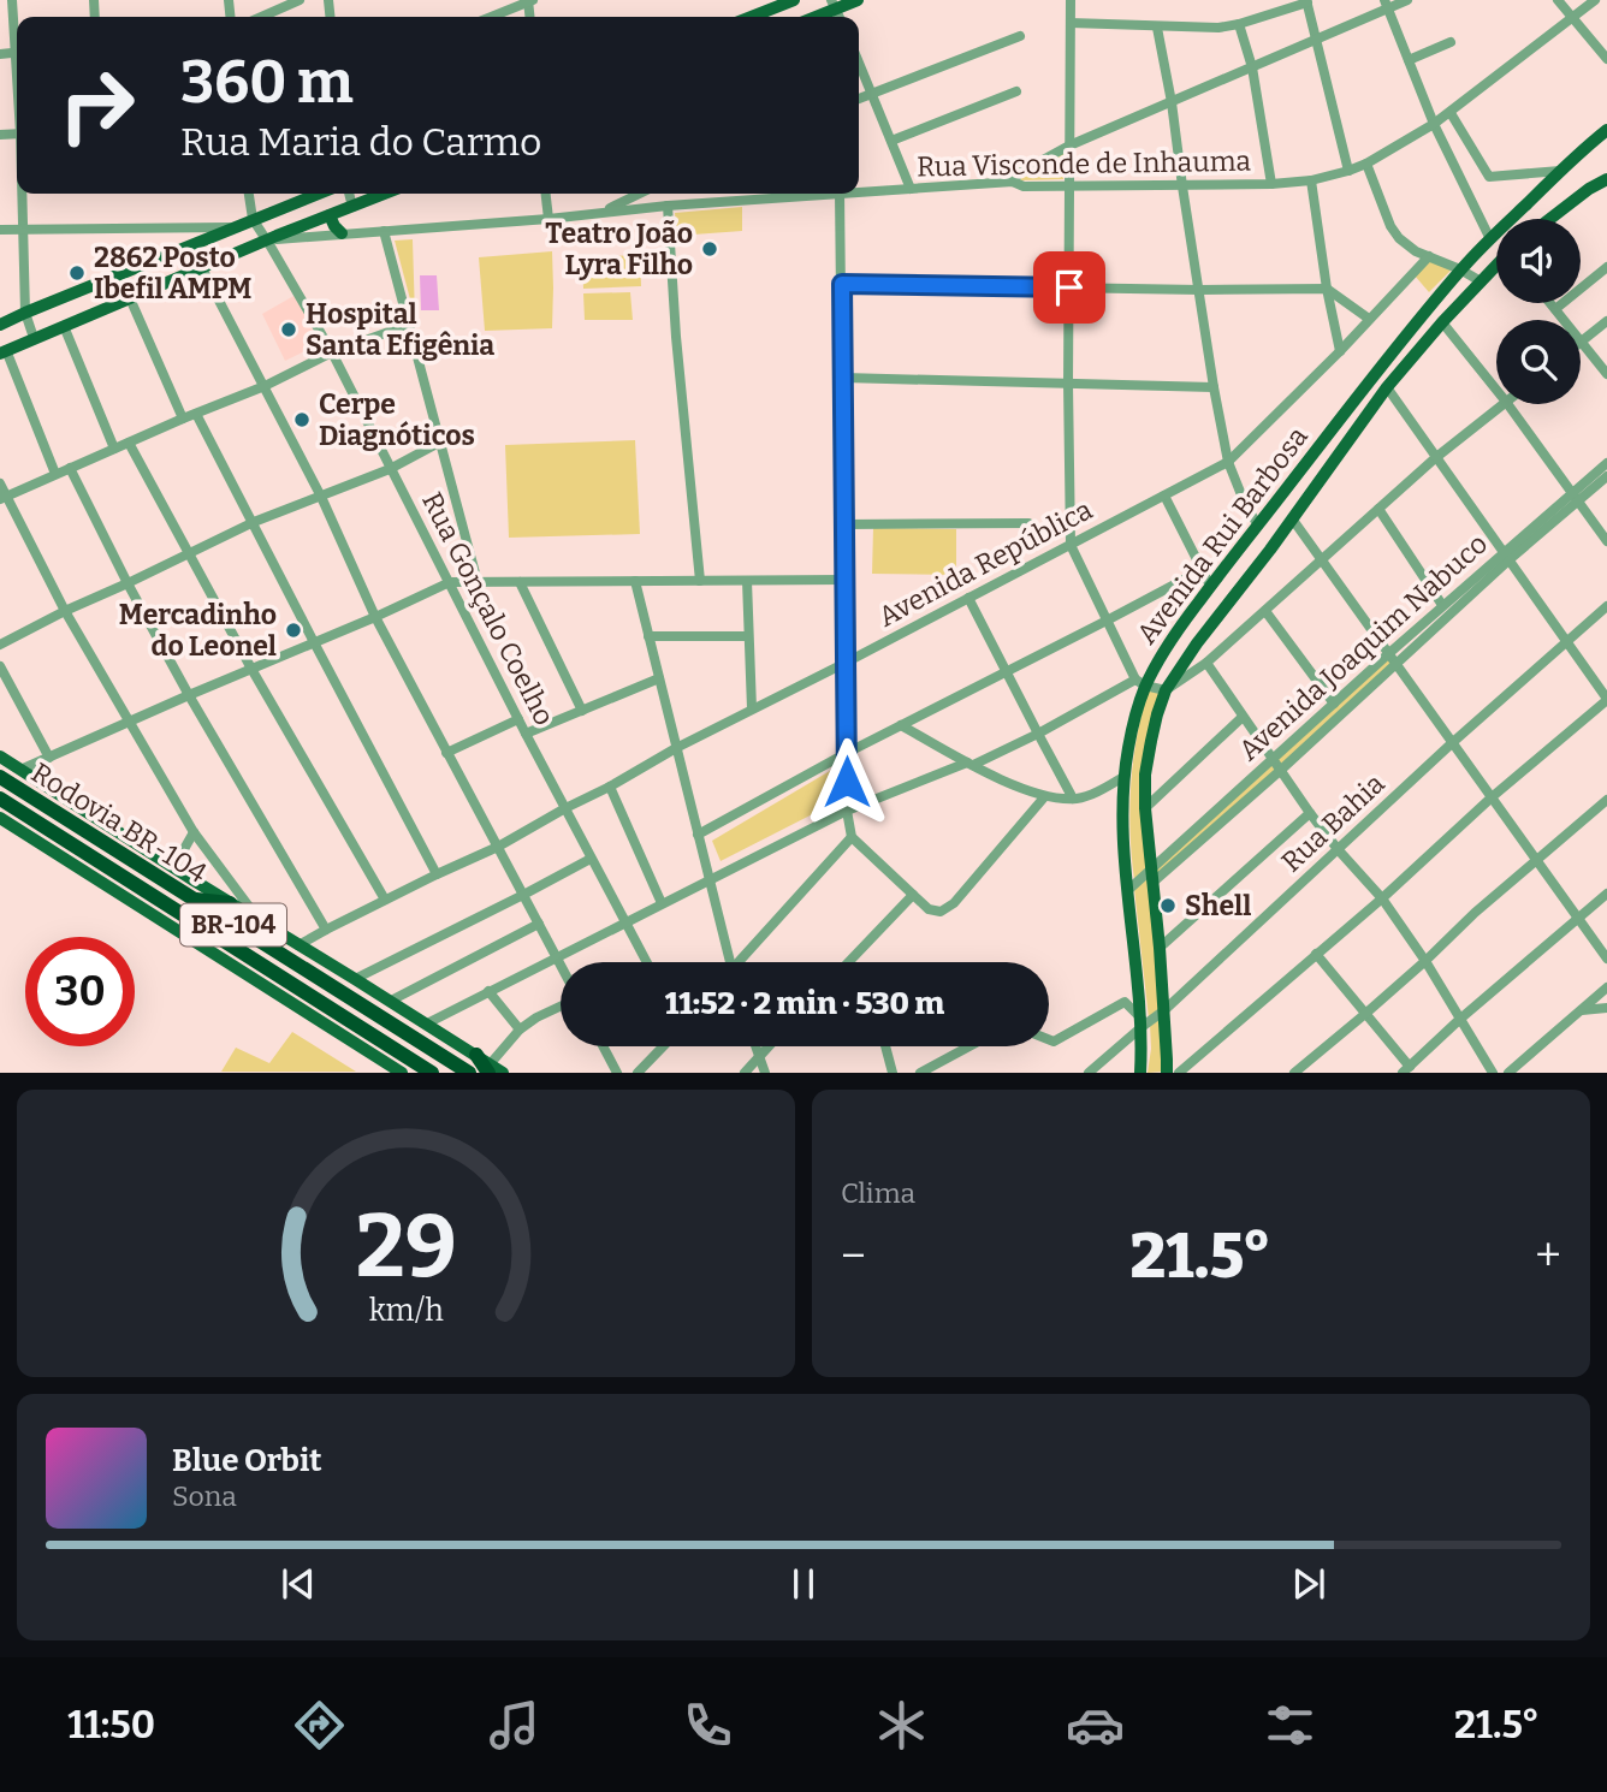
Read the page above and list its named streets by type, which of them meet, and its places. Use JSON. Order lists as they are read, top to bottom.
{
  "streets": {
    "highway": ["Rodovia BR-104", "BR-104"],
    "main road": ["Avenida Rui Barbosa"],
    "street": [
      "Rua Visconde de Inhauma",
      "Avenida República",
      "Rua Gonçalo Coelho",
      "Avenida Joaquim Nabuco",
      "Rua Bahia"
    ]
  },
  "crossings": [
    ["Rua Visconde de Inhauma", "Rua Gonçalo Coelho"],
    ["Avenida Rui Barbosa", "Avenida Joaquim Nabuco"],
    ["Avenida Rui Barbosa", "Rua Bahia"],
    ["Avenida República", "Rua Gonçalo Coelho"]
  ],
  "places": [
    "Teatro João Lyra Filho",
    "2862 Posto Ibefil AMPM",
    "Hospital Santa Efigênia",
    "Cerpe Diagnóticos",
    "Mercadinho do Leonel",
    "Shell"
  ],
  "page": {
    "turn": ["360 m", "Rua Maria do Carmo"],
    "limit": "30",
    "trip": "11:52 · 2 min · 530 m",
    "tile": "Clima",
    "heat": ["−", "21.5°", "+"],
    "song": ["Blue Orbit", "Sona"],
    "tabs": ["11:50", "21.5°"],
    "gauge": ["29", "km/h"]
  }
}
